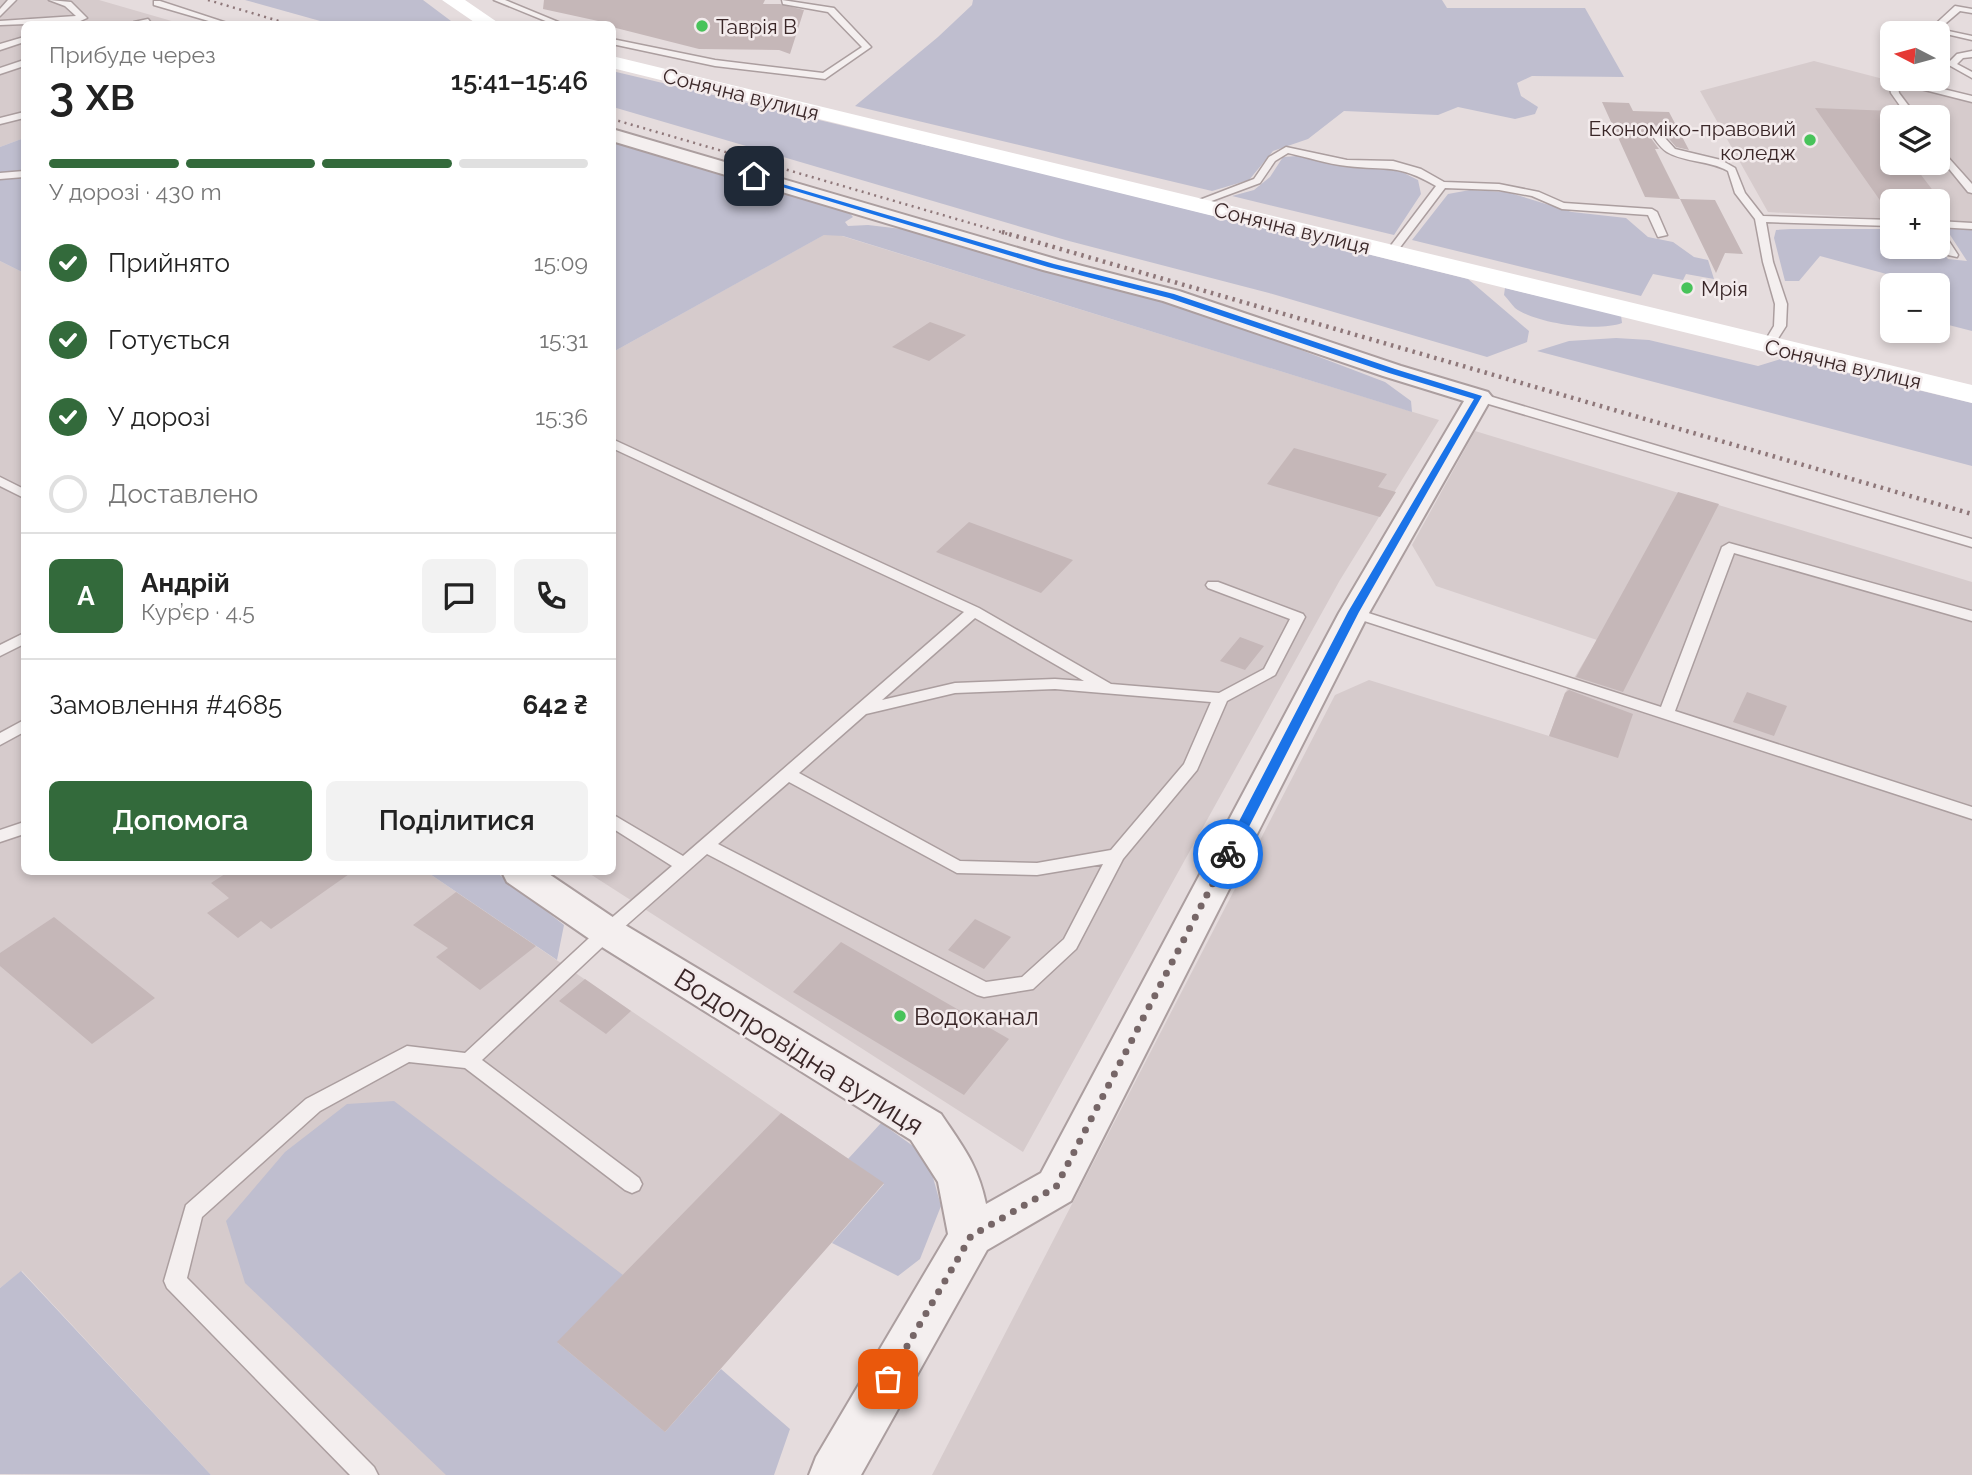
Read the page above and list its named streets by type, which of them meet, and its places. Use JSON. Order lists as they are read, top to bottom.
{
  "streets": {
    "street": ["Сонячна вулиця", "Водопровідна вулиця"]
  },
  "places": [
    "Таврія В",
    "Економіко-правовий коледж",
    "Мрія",
    "Водоканал"
  ],
  "north": "left",
  "page": {
    "map_buttons": ["+", "−"],
    "heading": ["3 хв", "Прибуде через", "15:41–15:46"],
    "panel": [
      "Андрій",
      "Кур’єр · 4.5",
      "Замовлення #4685",
      "642 ₴"
    ],
    "bar": "У дорозі · 430 m",
    "list": [
      ["Прийнято", "15:09"],
      ["Готується", "15:31"],
      ["У дорозі", "15:36"],
      "Доставлено"
    ],
    "round": "А",
    "buttons": ["Допомога", "Поділитися"]
  }
}
